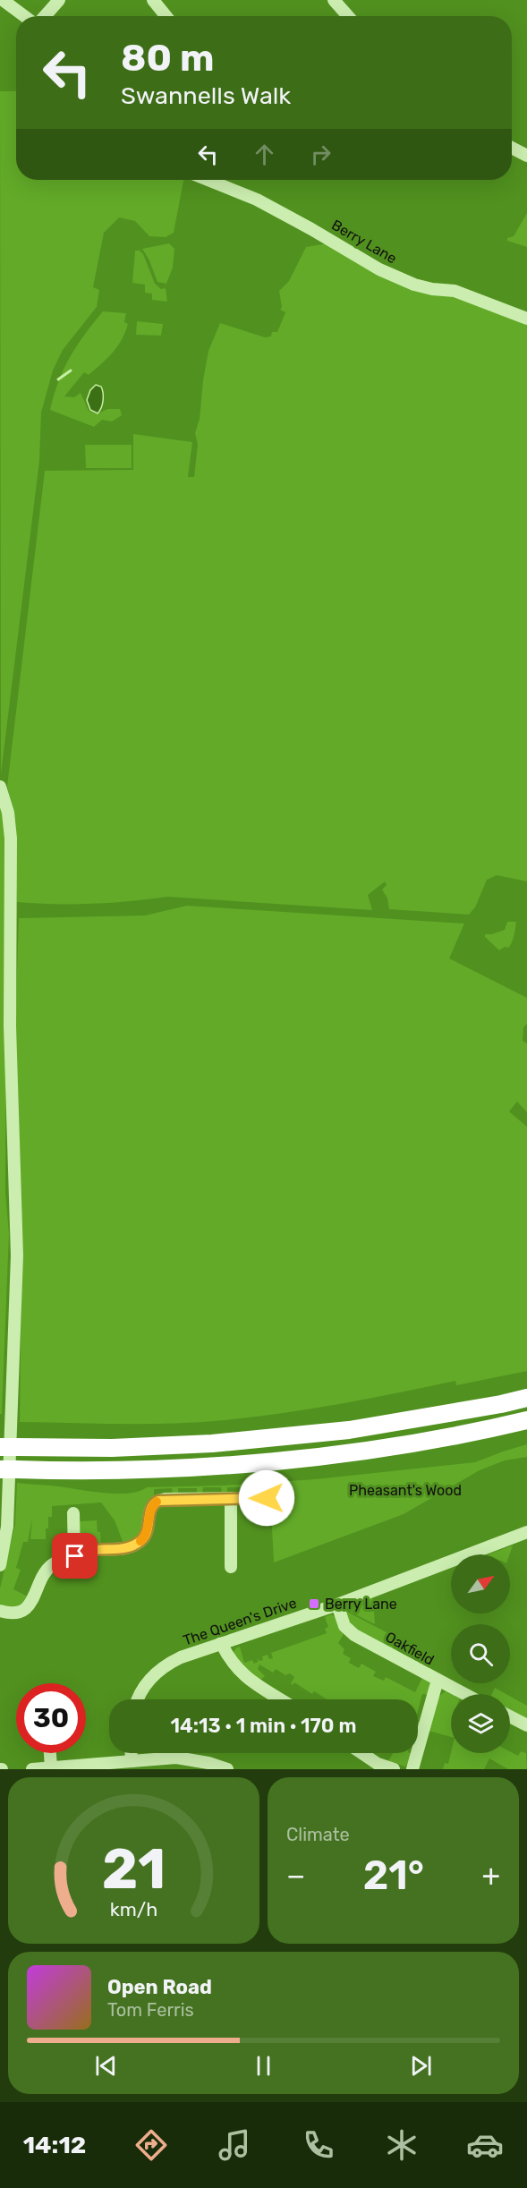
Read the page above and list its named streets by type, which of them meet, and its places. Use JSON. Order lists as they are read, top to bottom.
{
  "streets": {
    "street": ["Berry Lane", "The Queen's Drive", "Oakfield"]
  },
  "crossings": [
    ["The Queen's Drive", "Oakfield"]
  ],
  "parks": ["Pheasant's Wood"],
  "places": {
    "transit": ["Berry Lane"]
  },
  "north": "top right",
  "page": {
    "turn": ["80 m", "Swannells Walk"],
    "limit": "30",
    "trip": "14:13 · 1 min · 170 m",
    "tile": "Climate",
    "heat": ["−", "21°", "+"],
    "song": ["Open Road", "Tom Ferris"],
    "tabs": "14:12",
    "gauge": ["21", "km/h"]
  }
}
